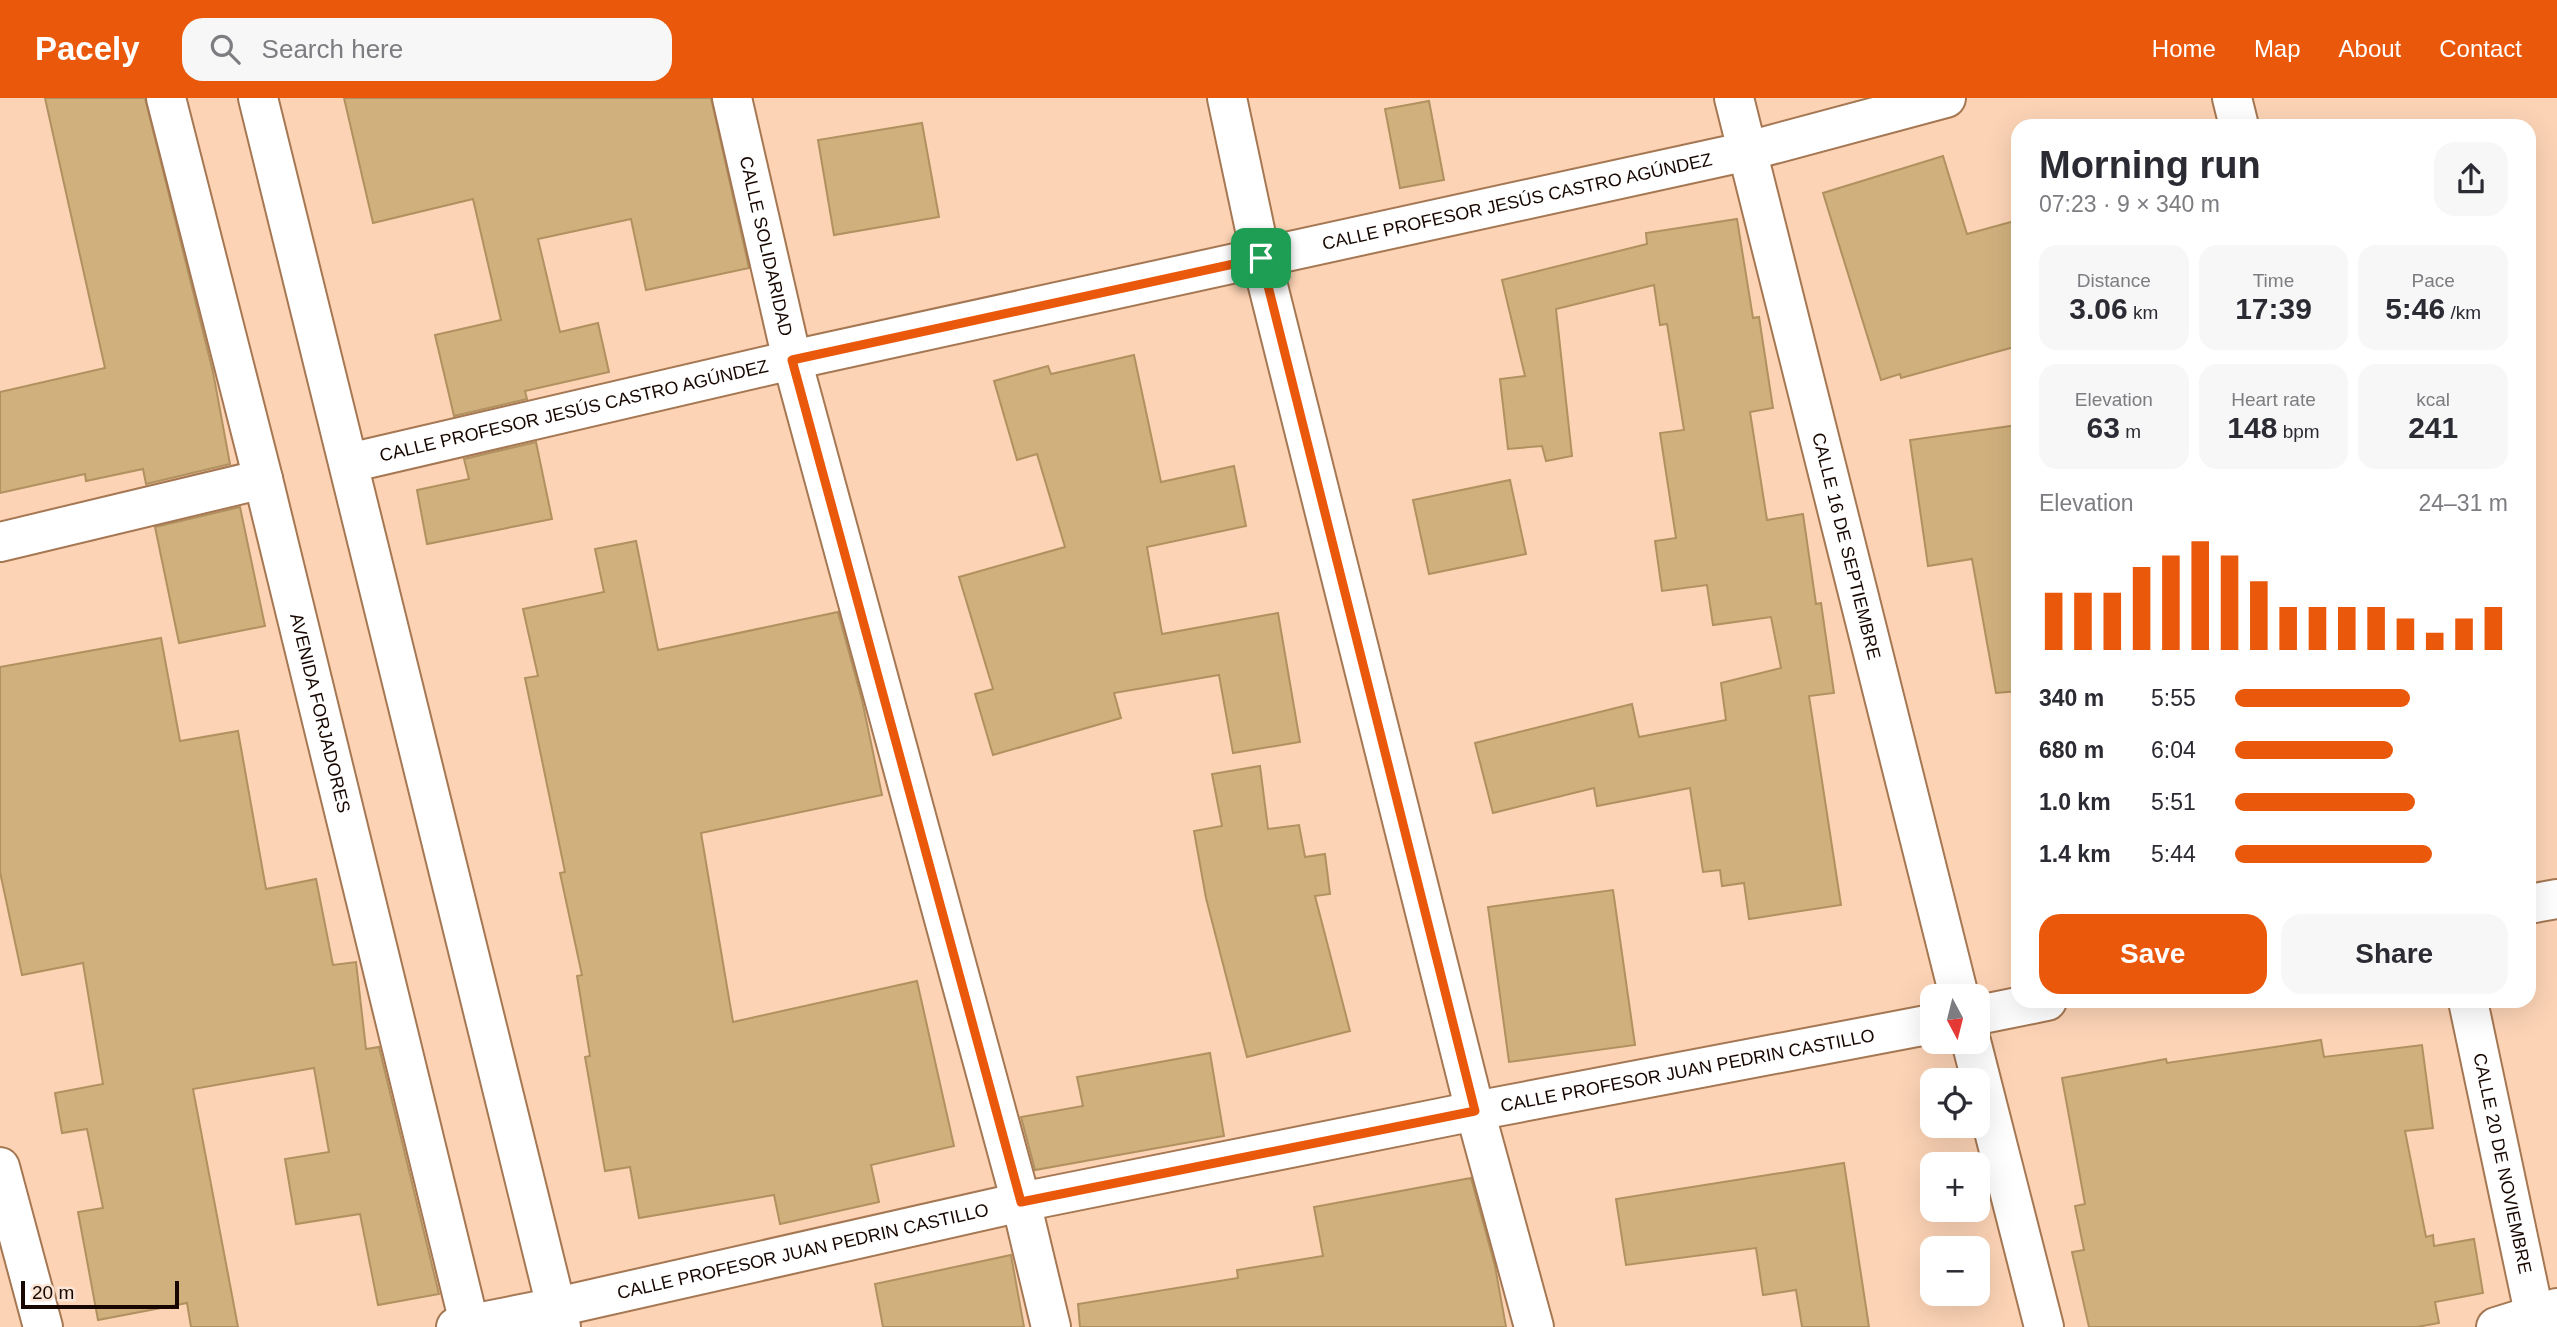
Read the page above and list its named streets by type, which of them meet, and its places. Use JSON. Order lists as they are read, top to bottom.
{
  "streets": {
    "street": [
      "CALLE PROFESOR JESÚS CASTRO AGÚNDEZ",
      "CALLE SOLIDARIDAD",
      "CALLE 16 DE SEPTIEMBRE",
      "AVENIDA FORJADORES",
      "CALLE PROFESOR JUAN PEDRIN CASTILLO",
      "CALLE 20 DE NOVIEMBRE"
    ]
  },
  "crossings": [
    ["CALLE PROFESOR JESÚS CASTRO AGÚNDEZ", "CALLE SOLIDARIDAD"],
    ["CALLE PROFESOR JESÚS CASTRO AGÚNDEZ", "CALLE 16 DE SEPTIEMBRE"],
    ["CALLE SOLIDARIDAD", "CALLE PROFESOR JUAN PEDRIN CASTILLO"],
    ["AVENIDA FORJADORES", "CALLE PROFESOR JUAN PEDRIN CASTILLO"]
  ],
  "scale_bar": "20 m",
  "north": "bottom",
  "page": {
    "header": "Pacely",
    "search": "Search here",
    "nav": [
      "Home",
      "Map",
      "About",
      "Contact"
    ],
    "heading": ["Morning run", "07:23 · 9 × 340 m"],
    "stats": [
      ["Distance", "3.06 km"],
      ["Time", "17:39"],
      ["Pace", "5:46 /km"],
      ["Elevation", "63 m"],
      ["Heart rate", "148 bpm"],
      ["kcal", "241"]
    ],
    "chart": ["Elevation", "24–31 m"],
    "list": [
      {
        "name": "340 m",
        "note": "5:55"
      },
      {
        "name": "680 m",
        "note": "6:04"
      },
      {
        "name": "1.0 km",
        "note": "5:51"
      },
      {
        "name": "1.4 km",
        "note": "5:44"
      }
    ],
    "buttons": ["Save", "Share"],
    "map_buttons": ["+", "−"],
    "scale": "20 m"
  }
}
